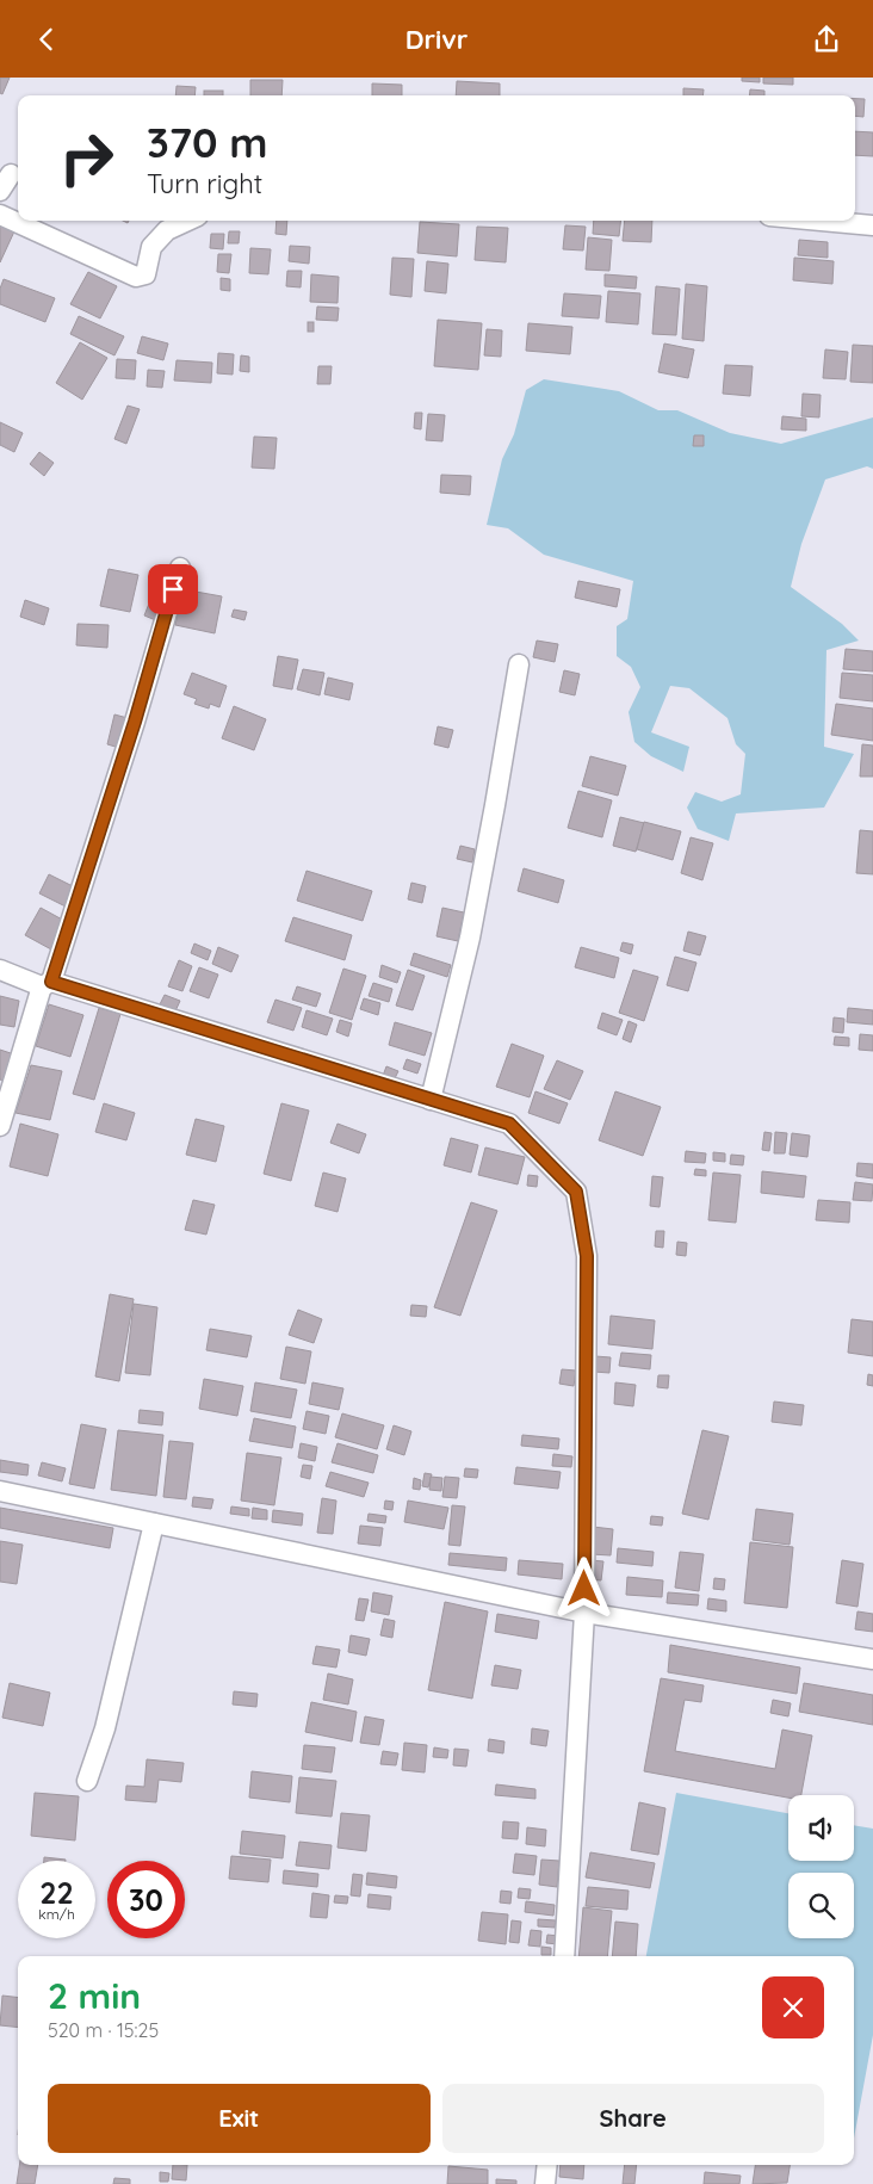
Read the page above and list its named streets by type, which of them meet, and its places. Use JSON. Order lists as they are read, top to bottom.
{
  "page": {
    "header": "Drivr",
    "turn": ["370 m", "Turn right"],
    "speed": "22 km/h",
    "limit": "30",
    "heading": ["2 min", "520 m · 15:25"],
    "buttons": ["Exit", "Share"]
  }
}
